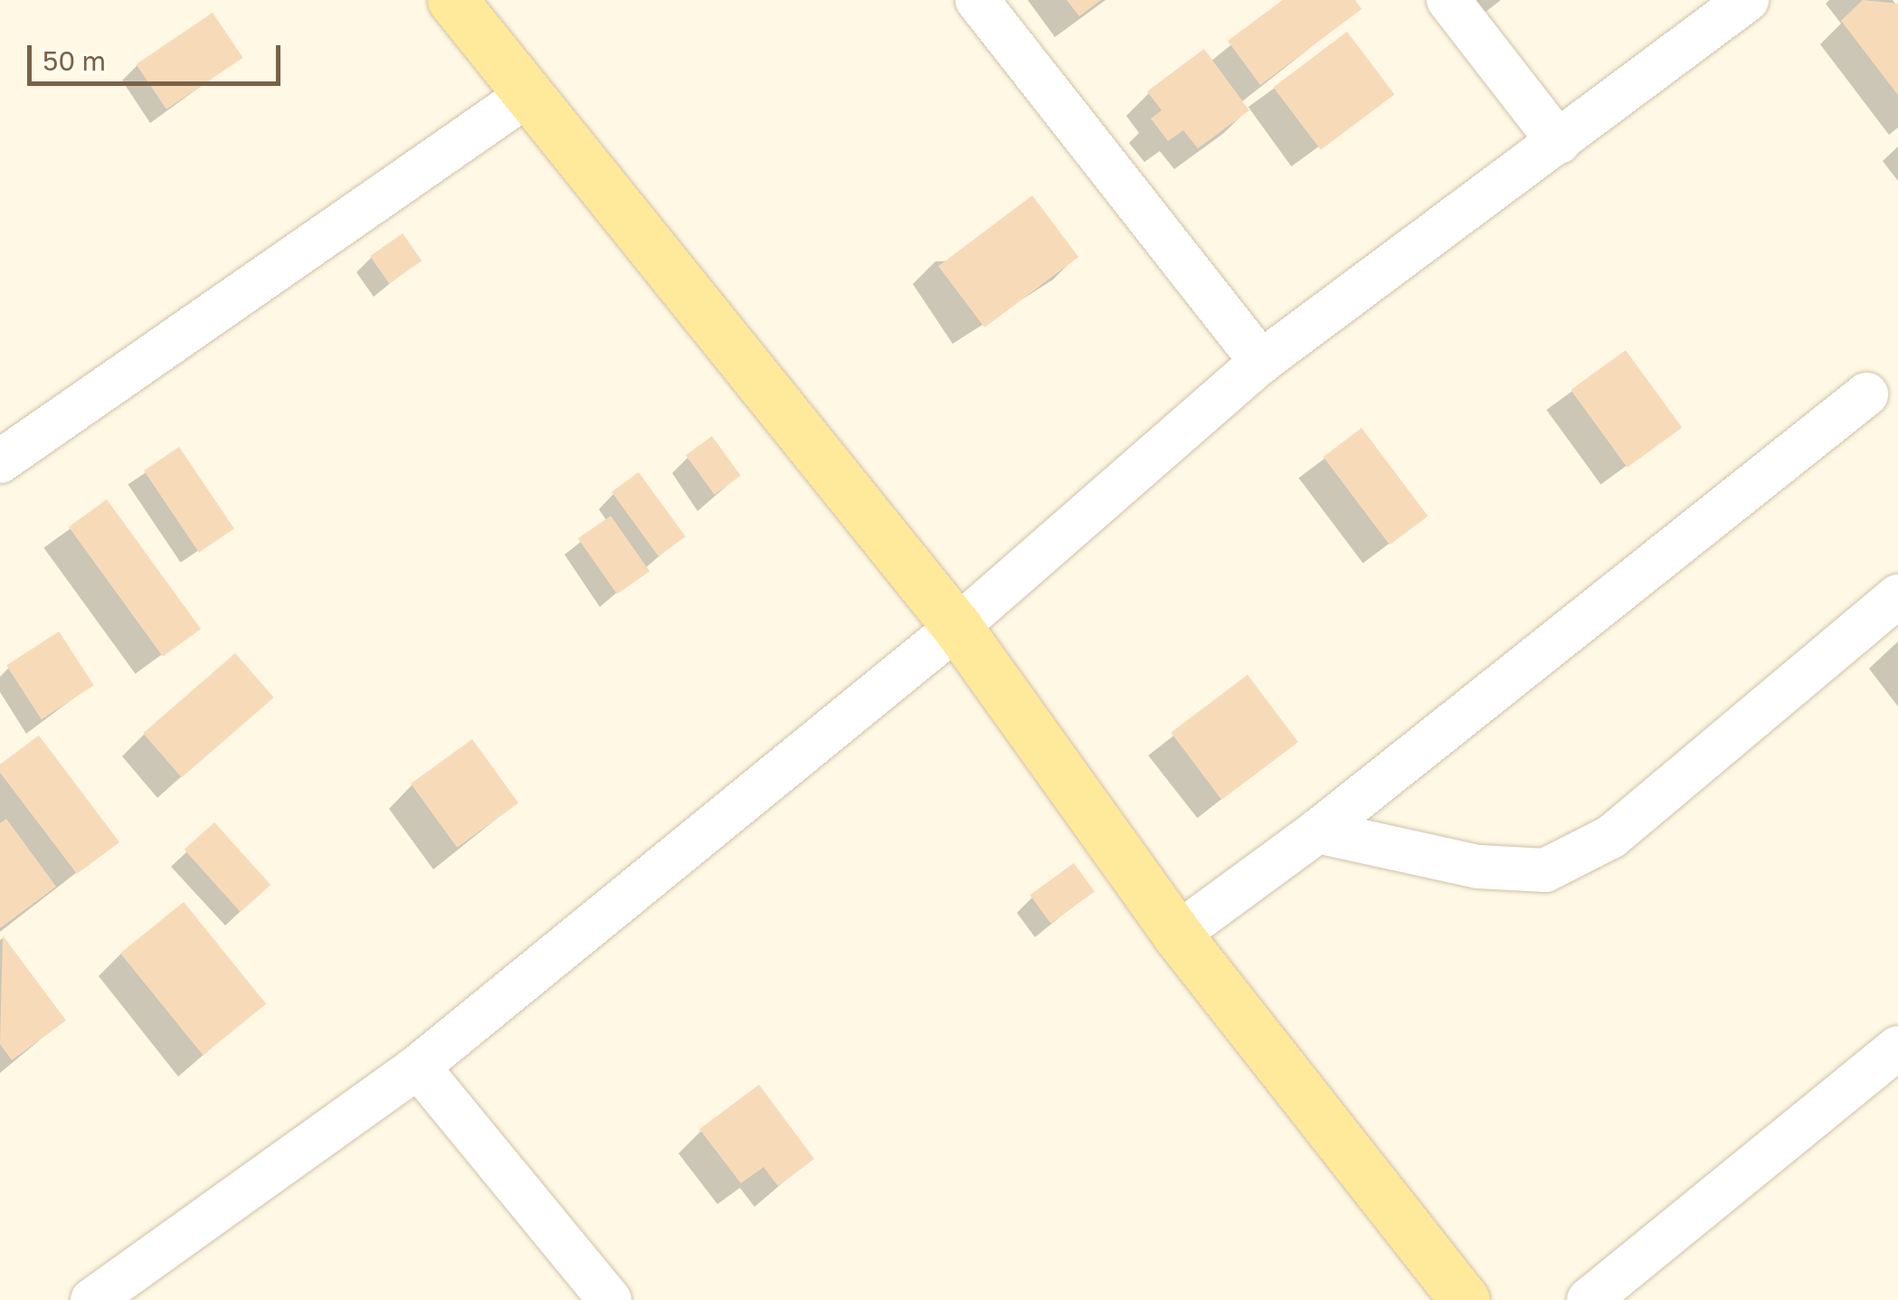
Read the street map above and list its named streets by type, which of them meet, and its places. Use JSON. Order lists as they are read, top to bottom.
{
  "scale_bar": "50 m"
}
